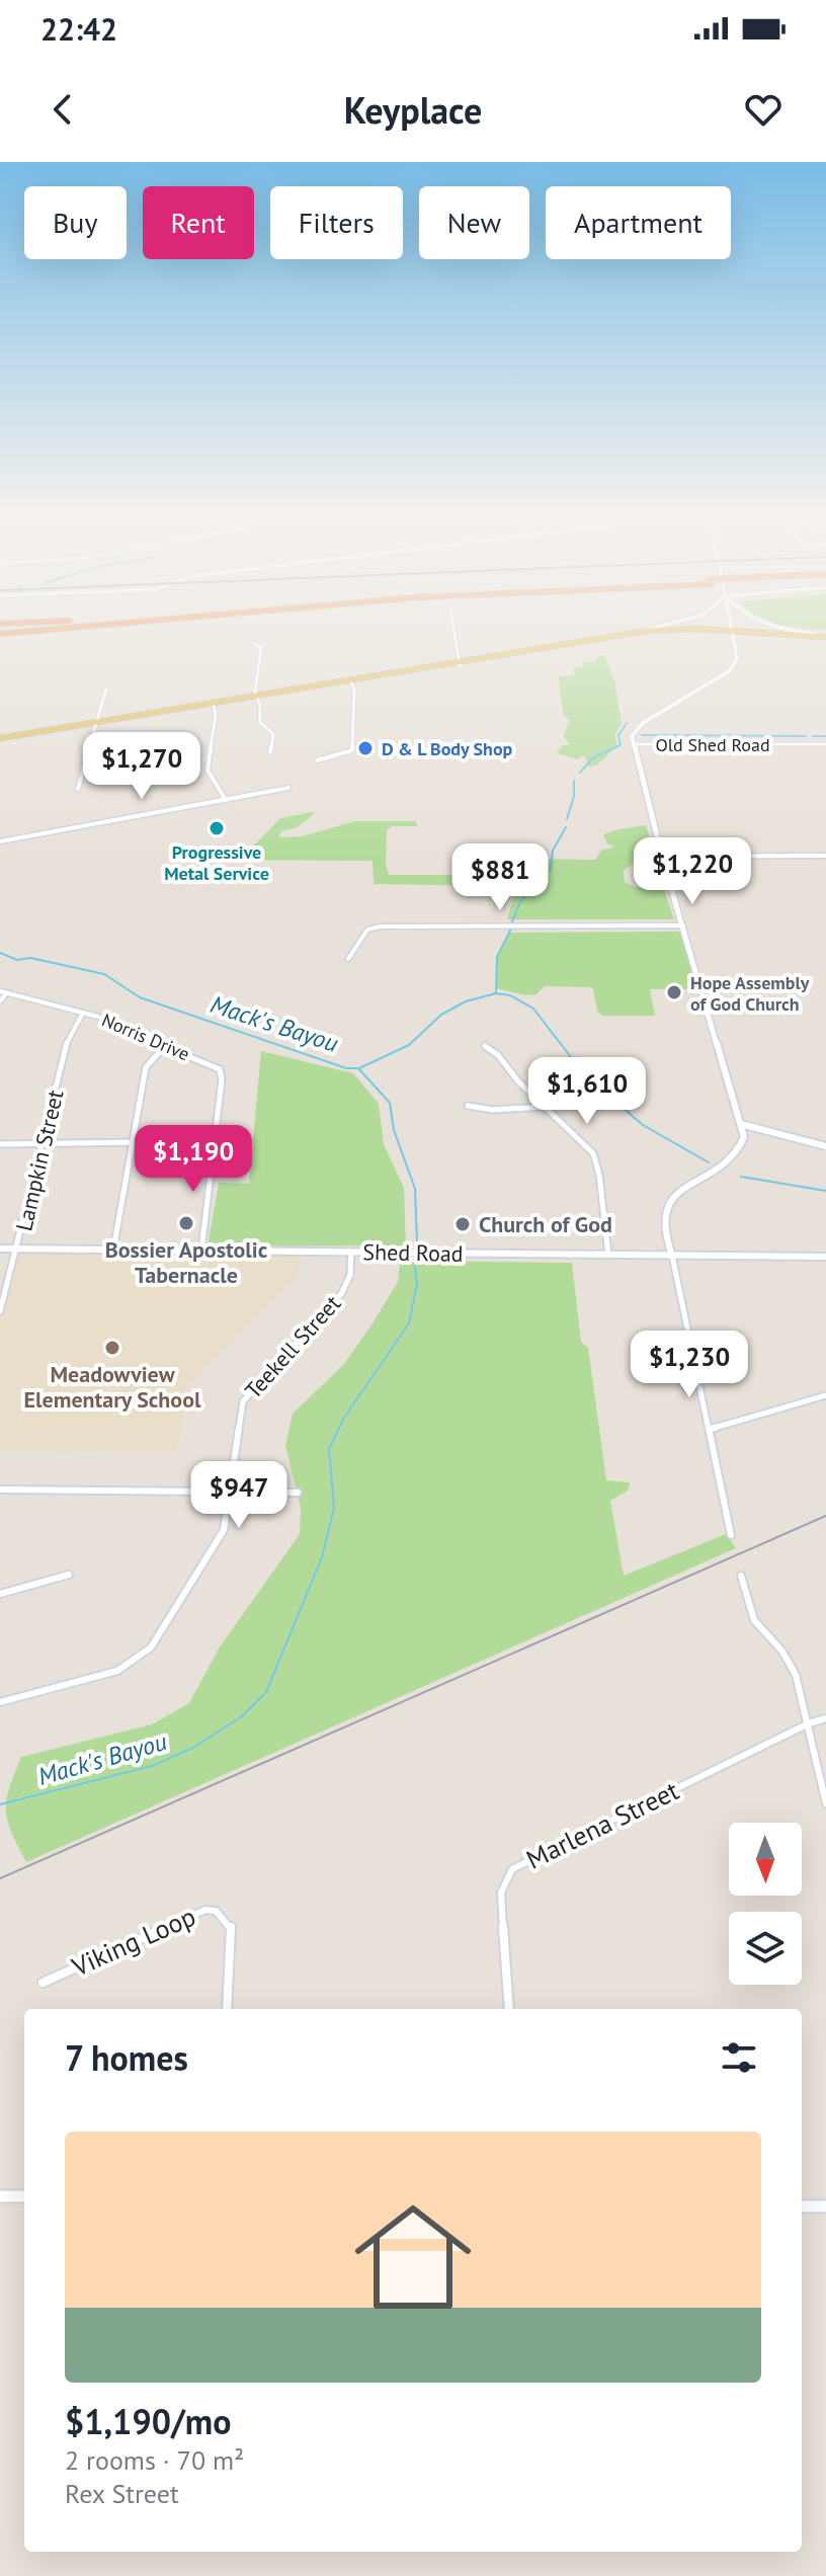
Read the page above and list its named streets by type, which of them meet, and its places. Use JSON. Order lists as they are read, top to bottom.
{
  "streets": {
    "street": [
      "Old Shed Road",
      "Norris Drive",
      "Lampkin Street",
      "Shed Road",
      "Teekell Street",
      "Marlena Street",
      "Viking Loop"
    ]
  },
  "crossings": [
    ["Norris Drive", "Lampkin Street"],
    ["Lampkin Street", "Shed Road"],
    ["Shed Road", "Teekell Street"]
  ],
  "water": ["Mack's Bayou"],
  "places": [
    "D & L Body Shop",
    "Progressive Metal Service",
    "Hope Assembly of God Church",
    "Bossier Apostolic Tabernacle",
    "Church of God",
    "Meadowview Elementary School"
  ],
  "north": "bottom",
  "page": {
    "status": "22:42",
    "header": "Keyplace",
    "chip": [
      "Buy",
      "Rent",
      "Filters",
      "New",
      "Apartment"
    ],
    "price": [
      "$1,270",
      "$1,220",
      "$881",
      "$1,610",
      "$1,190",
      "$1,230",
      "$947"
    ],
    "heading": "7 homes",
    "list": [
      {
        "name": "$1,190/mo",
        "note": "2 rooms · 70 m² · Rex Street"
      }
    ]
  }
}
